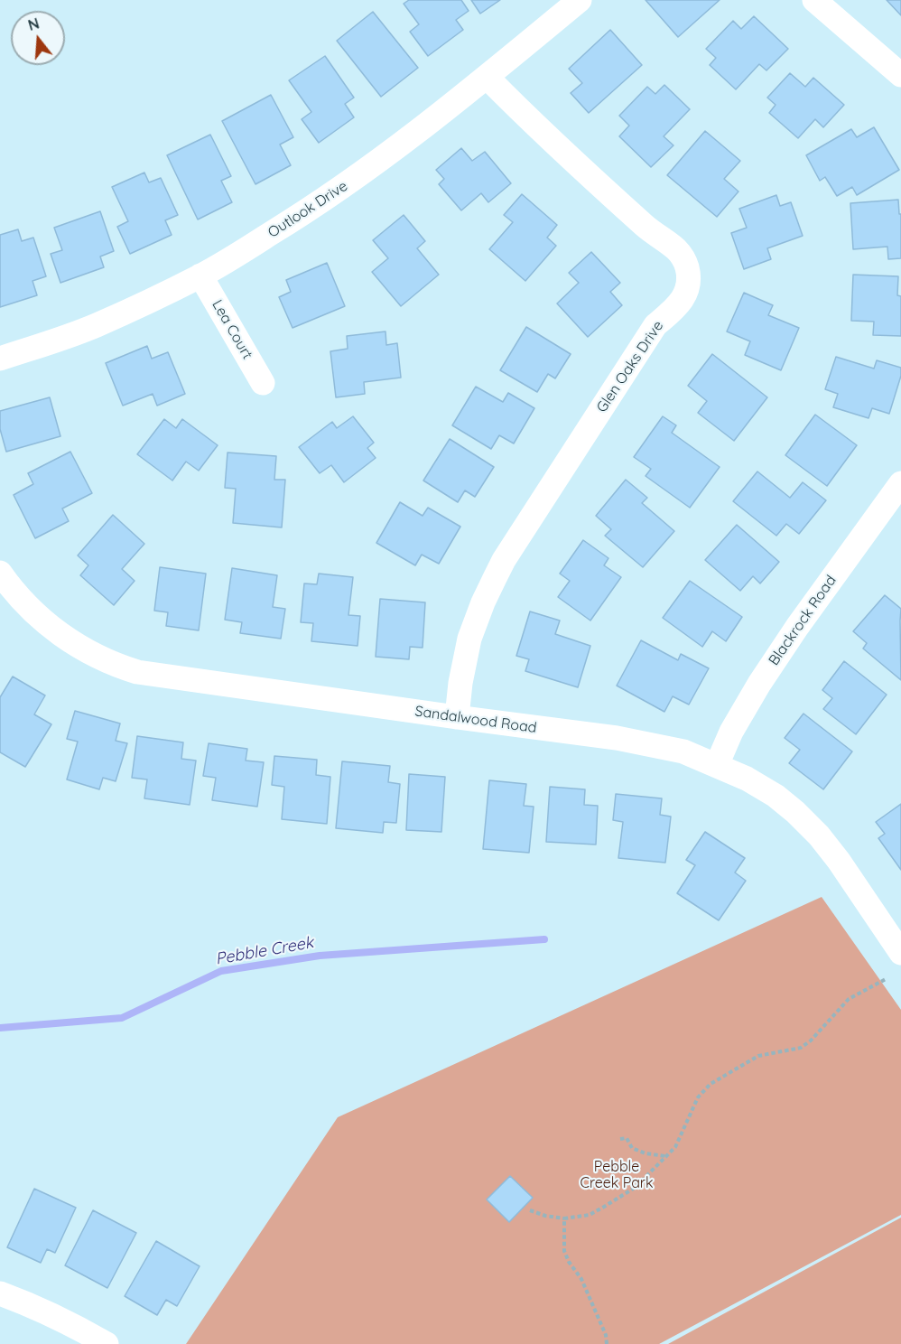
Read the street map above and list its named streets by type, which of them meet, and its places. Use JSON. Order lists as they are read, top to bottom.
{
  "streets": {
    "street": [
      "Outlook Drive",
      "Lea Court",
      "Glen Oaks Drive",
      "Blackrock Road",
      "Sandalwood Road"
    ]
  },
  "crossings": [
    ["Outlook Drive", "Lea Court"],
    ["Outlook Drive", "Glen Oaks Drive"],
    ["Glen Oaks Drive", "Sandalwood Road"],
    ["Blackrock Road", "Sandalwood Road"]
  ],
  "water": ["Pebble Creek"],
  "parks": ["Pebble Creek Park"],
  "north": "top"
}
